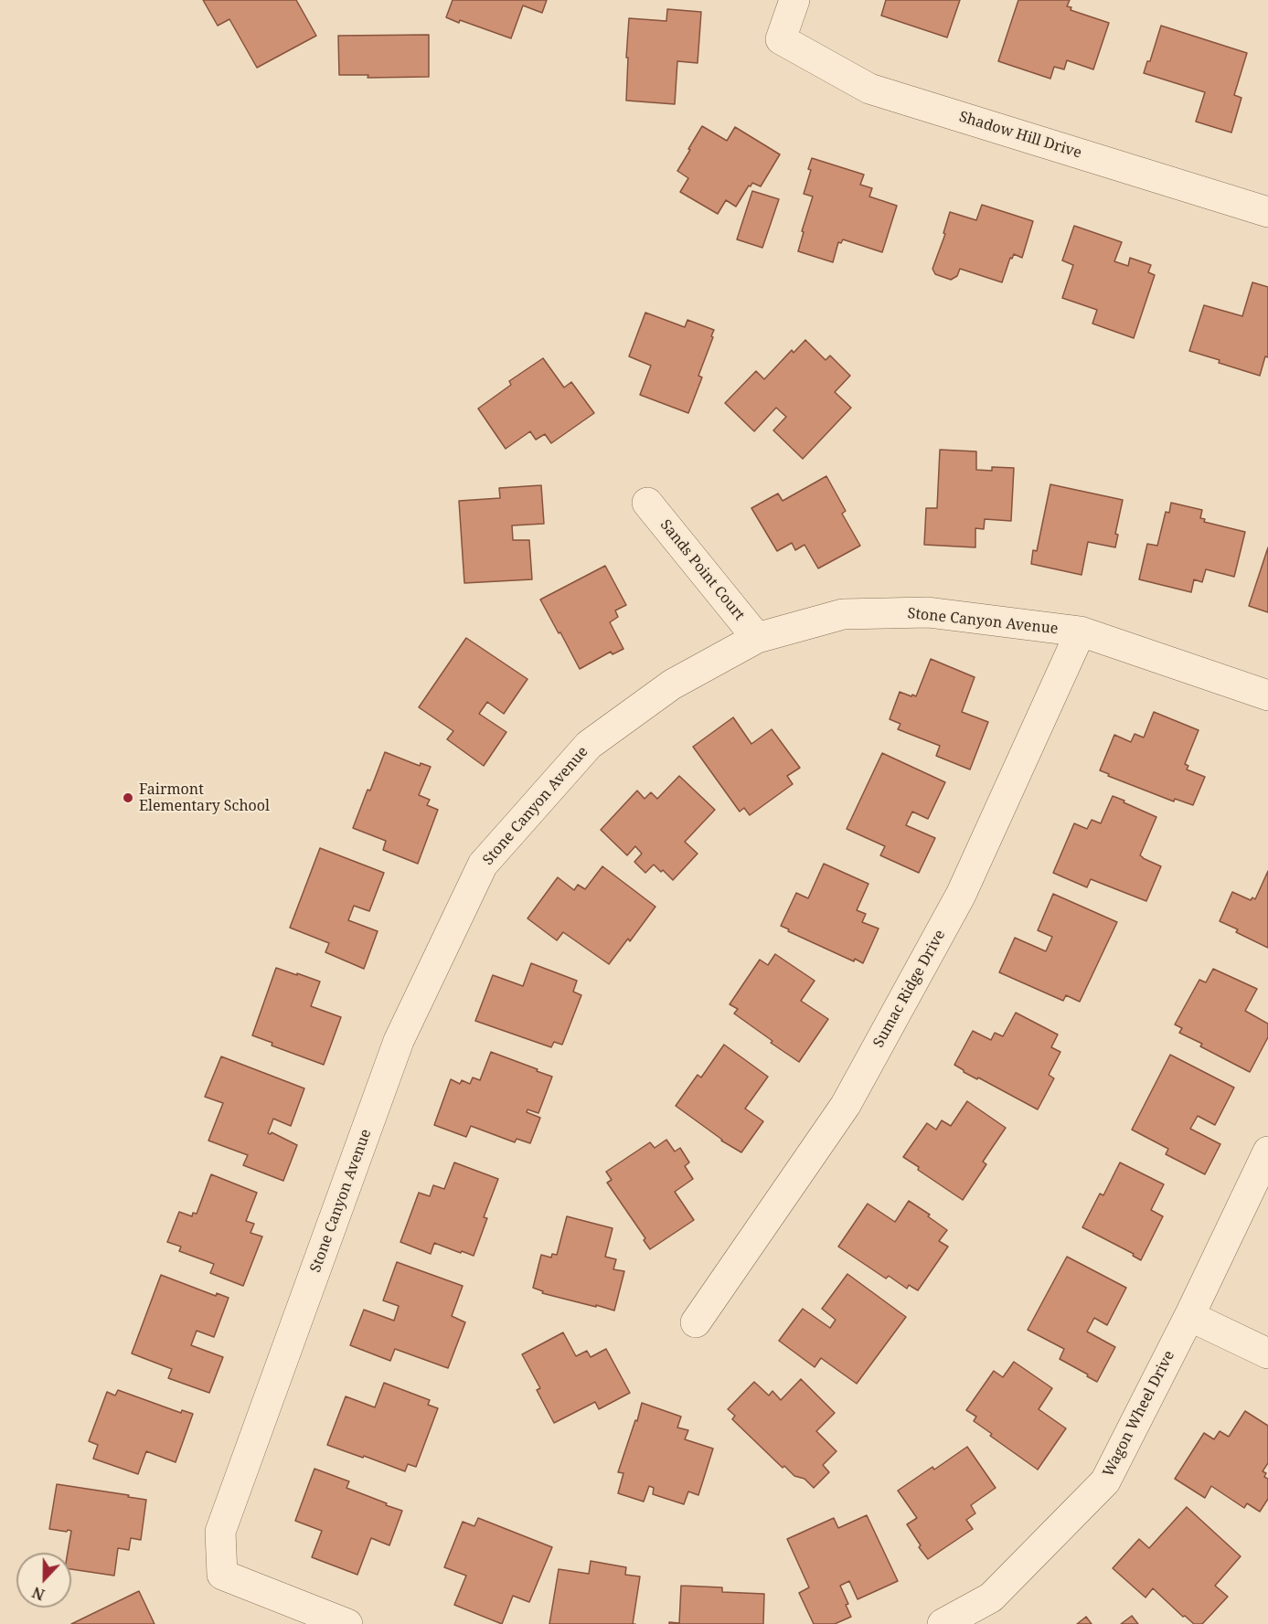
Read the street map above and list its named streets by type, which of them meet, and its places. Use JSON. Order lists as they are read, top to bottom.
{
  "streets": {
    "street": [
      "Shadow Hill Drive",
      "Sands Point Court",
      "Stone Canyon Avenue",
      "Sumac Ridge Drive",
      "Wagon Wheel Drive"
    ]
  },
  "crossings": [
    ["Sands Point Court", "Stone Canyon Avenue"],
    ["Stone Canyon Avenue", "Sumac Ridge Drive"]
  ],
  "places": ["Fairmont Elementary School"],
  "north": "bottom"
}
